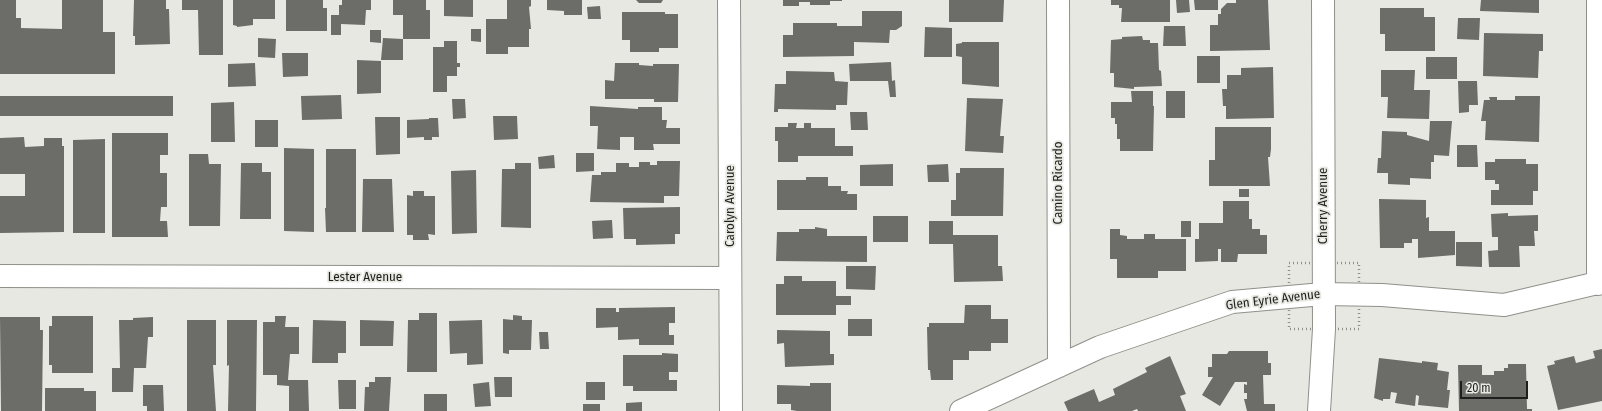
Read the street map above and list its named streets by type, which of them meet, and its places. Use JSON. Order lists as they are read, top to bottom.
{
  "streets": {
    "street": [
      "Camino Ricardo",
      "Carolyn Avenue",
      "Cherry Avenue",
      "Lester Avenue",
      "Glen Eyrie Avenue"
    ]
  },
  "crossings": [
    ["Camino Ricardo", "Glen Eyrie Avenue"],
    ["Carolyn Avenue", "Lester Avenue"],
    ["Cherry Avenue", "Glen Eyrie Avenue"]
  ],
  "scale_bar": "20 m"
}
